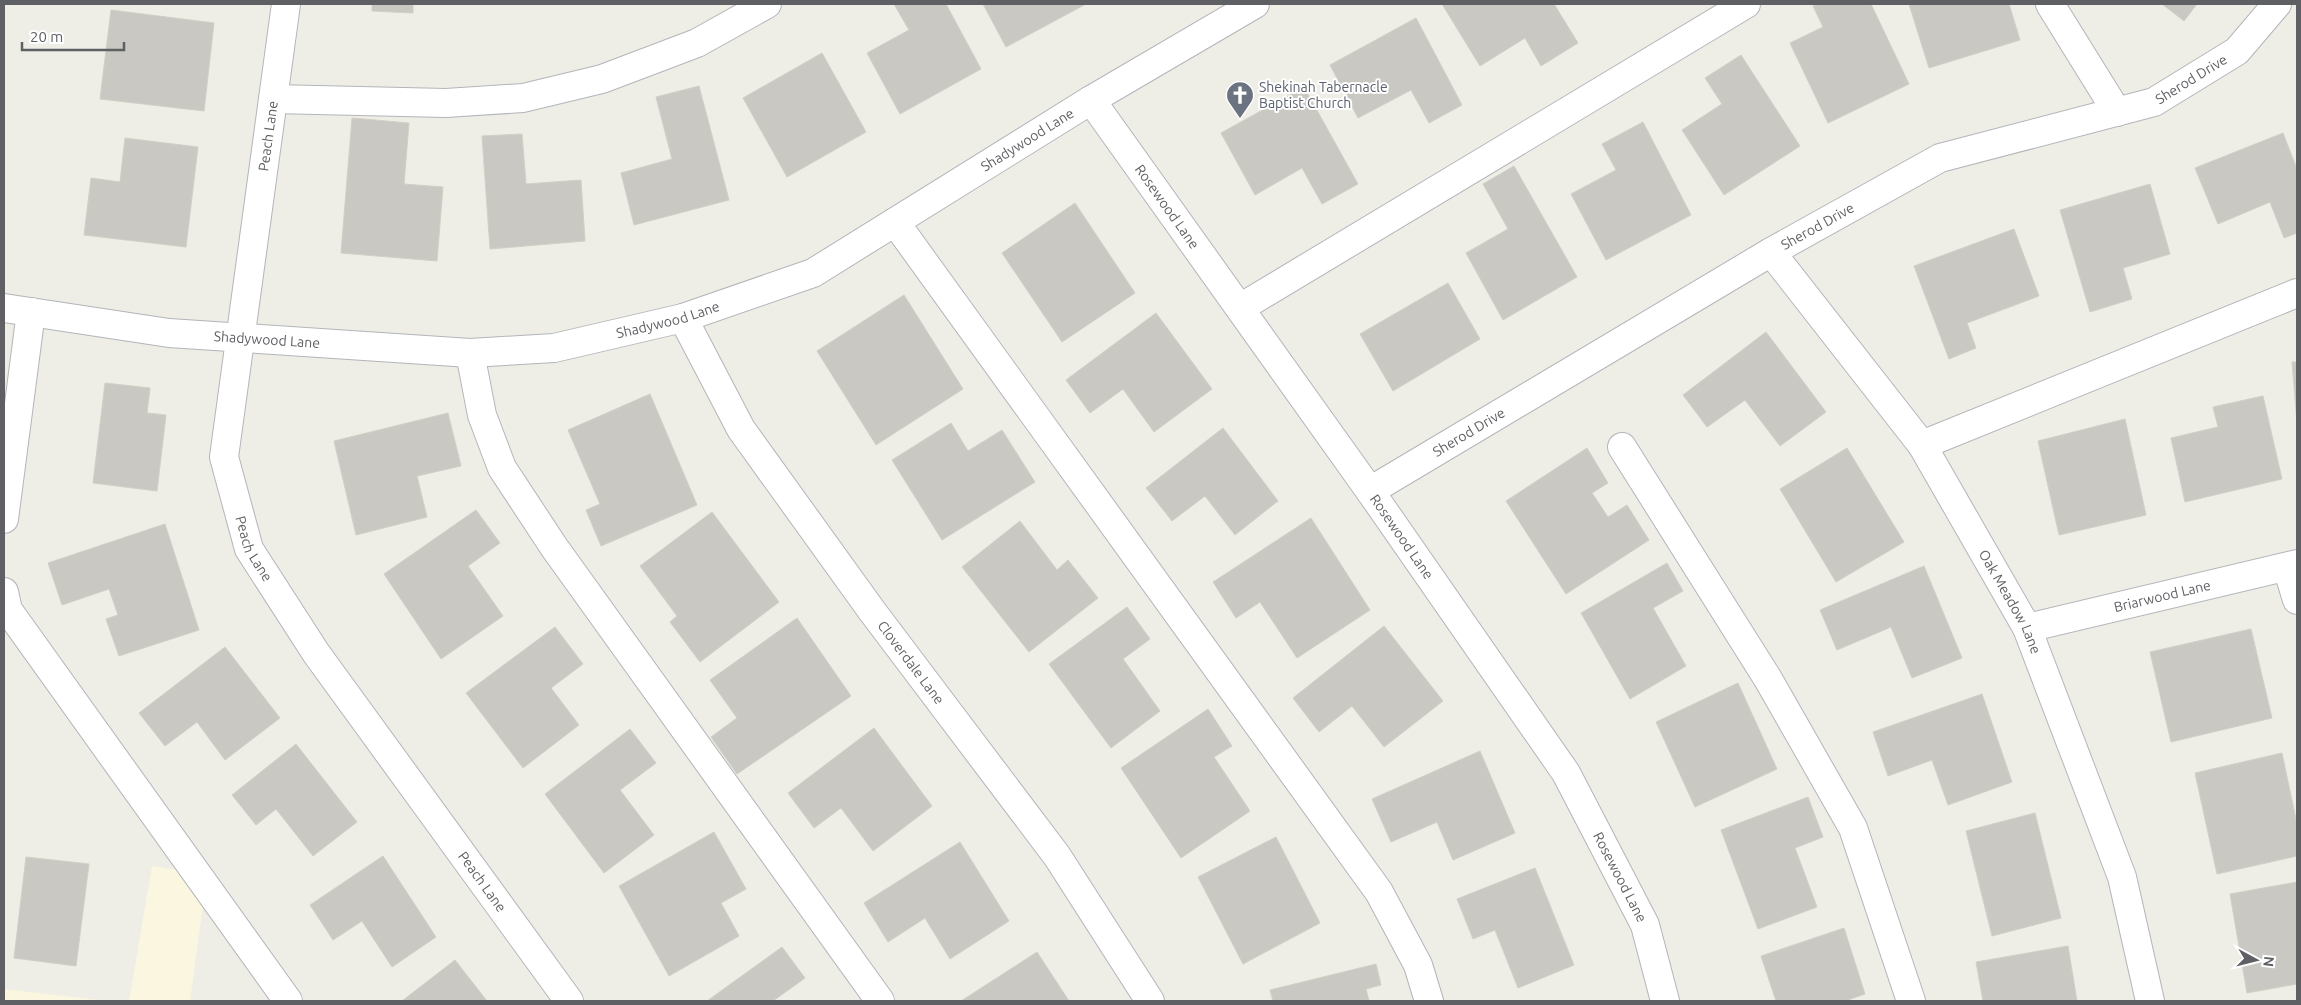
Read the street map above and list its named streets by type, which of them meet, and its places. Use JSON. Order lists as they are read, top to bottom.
{
  "streets": {
    "street": [
      "Sherod Drive",
      "Peach Lane",
      "Shadywood Lane",
      "Rosewood Lane",
      "Briarwood Lane",
      "Oak Meadow Lane",
      "Cloverdale Lane"
    ]
  },
  "crossings": [
    ["Sherod Drive", "Rosewood Lane"],
    ["Sherod Drive", "Oak Meadow Lane"],
    ["Peach Lane", "Shadywood Lane"],
    ["Shadywood Lane", "Rosewood Lane"],
    ["Shadywood Lane", "Cloverdale Lane"],
    ["Briarwood Lane", "Oak Meadow Lane"]
  ],
  "places": {
    "church": ["Shekinah Tabernacle Baptist Church"]
  },
  "scale_bar": "20 m",
  "north": "right"
}
